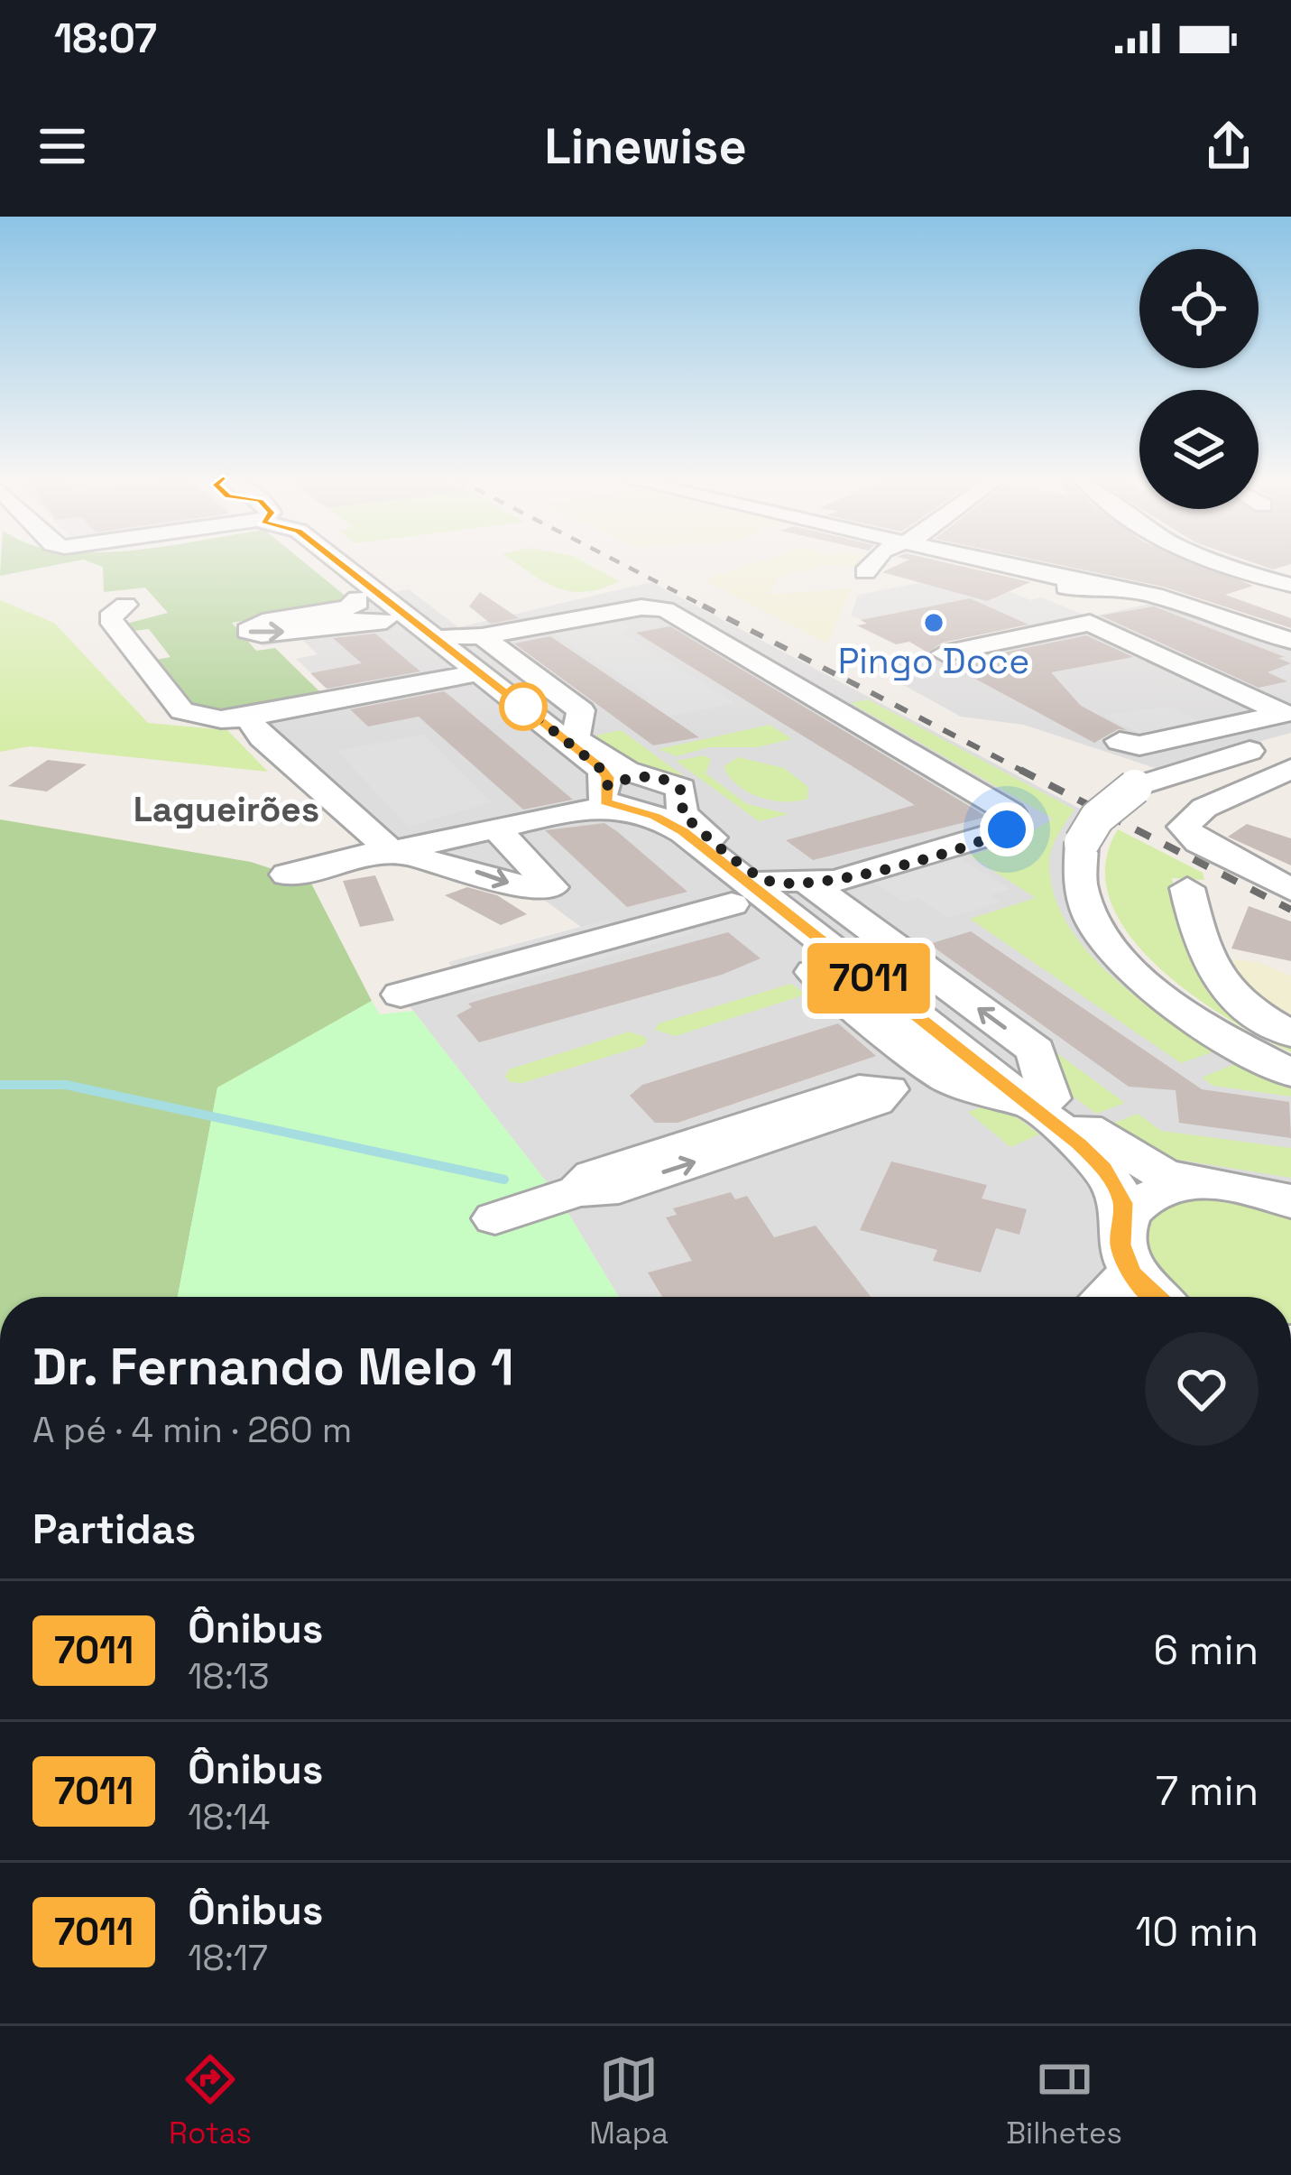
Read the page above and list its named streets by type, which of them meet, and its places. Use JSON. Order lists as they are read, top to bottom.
{
  "districts": ["Lagueirões"],
  "places": ["Pingo Doce"],
  "lines": ["bus line 7011"],
  "page": {
    "status": "18:07",
    "header": "Linewise",
    "on_map": "7011",
    "heading": [
      ["Dr. Fernando Melo 1", "A pé · 4 min · 260 m"],
      "Partidas"
    ],
    "list": [
      {
        "mark": "7011",
        "name": "Ônibus",
        "note": "18:13",
        "value": "6 min"
      },
      {
        "mark": "7011",
        "name": "Ônibus",
        "note": "18:14",
        "value": "7 min"
      },
      {
        "mark": "7011",
        "name": "Ônibus",
        "note": "18:17",
        "value": "10 min"
      }
    ],
    "tabs": ["Rotas", "Mapa", "Bilhetes"]
  }
}
